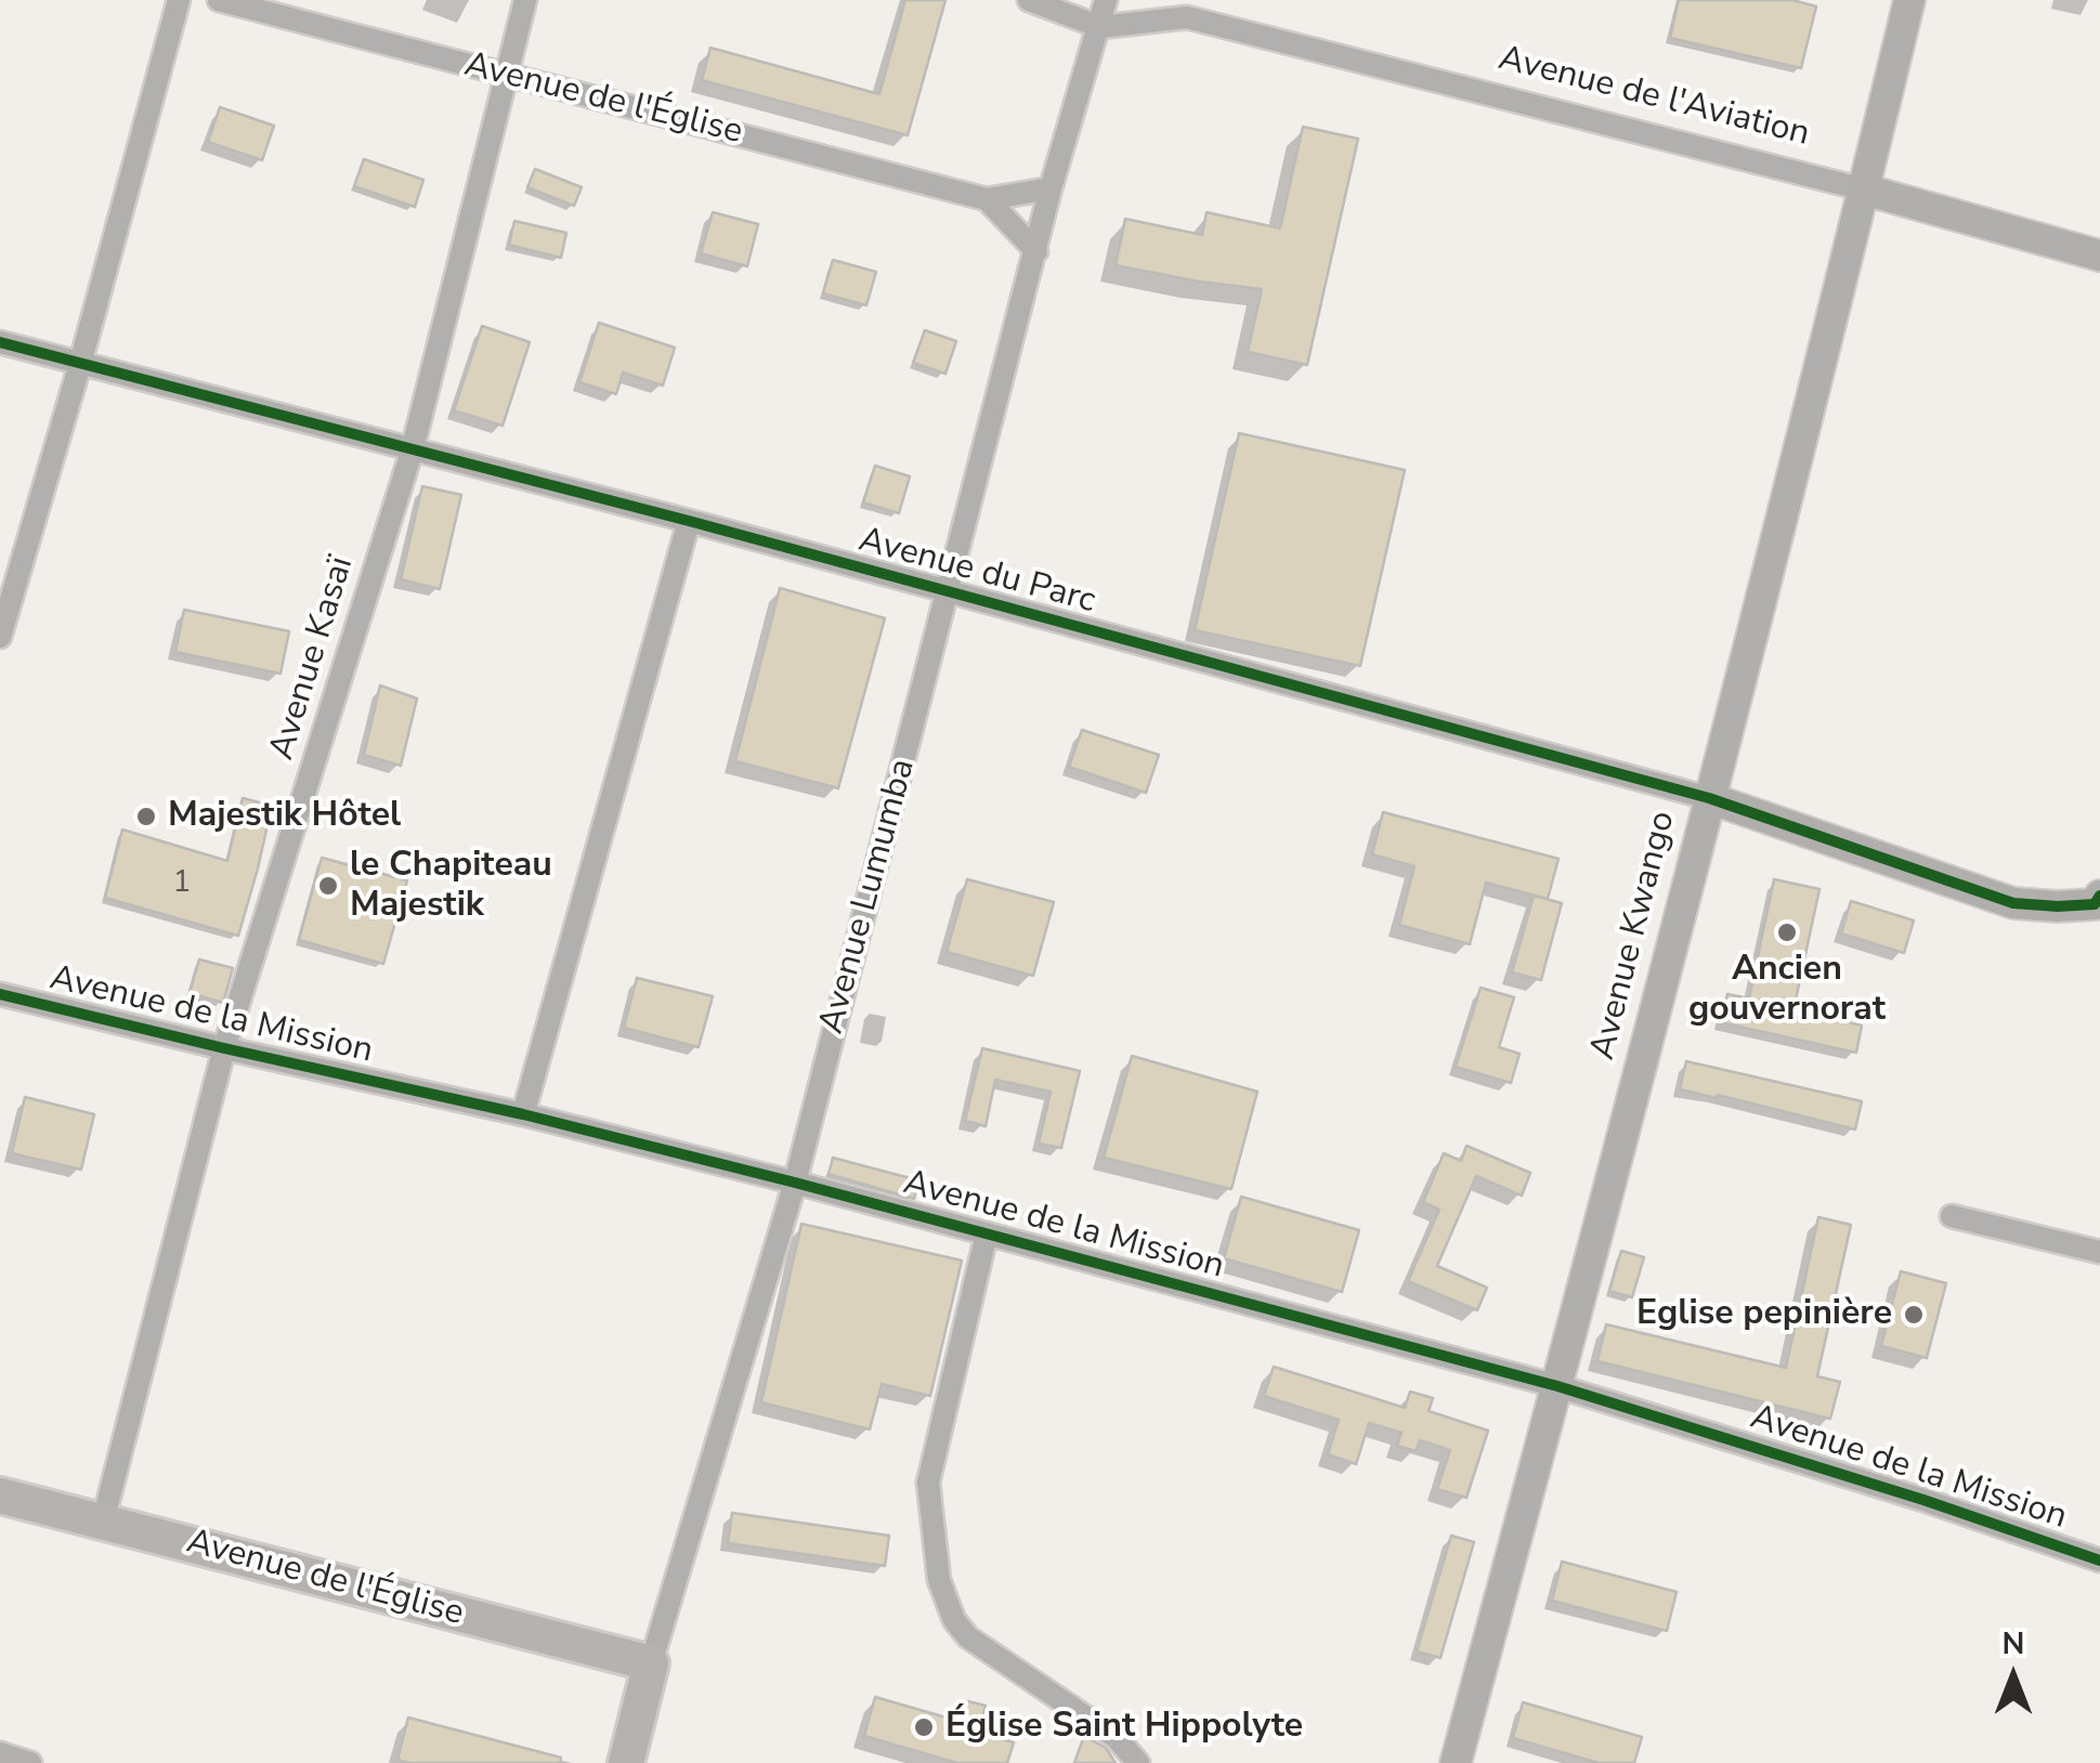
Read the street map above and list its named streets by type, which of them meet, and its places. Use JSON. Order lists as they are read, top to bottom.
{
  "streets": {
    "main road": ["Avenue de l'Église", "Avenue Lumumba"],
    "street": [
      "Avenue de l'Aviation",
      "Avenue du Parc",
      "Avenue Kasaï",
      "Avenue Kwango",
      "Avenue de la Mission"
    ]
  },
  "crossings": [
    ["Avenue de l'Aviation", "Avenue Lumumba"],
    ["Avenue de l'Aviation", "Avenue Kwango"],
    ["Avenue de l'Église", "Avenue Kasaï"],
    ["Avenue de l'Église", "Avenue Lumumba"],
    ["Avenue du Parc", "Avenue Kasaï"],
    ["Avenue du Parc", "Avenue Lumumba"],
    ["Avenue du Parc", "Avenue Kwango"],
    ["Avenue Kasaï", "Avenue de la Mission"],
    ["Avenue Lumumba", "Avenue de la Mission"],
    ["Avenue Kwango", "Avenue de la Mission"]
  ],
  "places": [
    "Majestik Hôtel",
    "le Chapiteau Majestik",
    "Ancien gouvernorat",
    "Eglise pepinière",
    "Église Saint Hippolyte"
  ],
  "house_numbers": ["1"],
  "north": "top"
}
